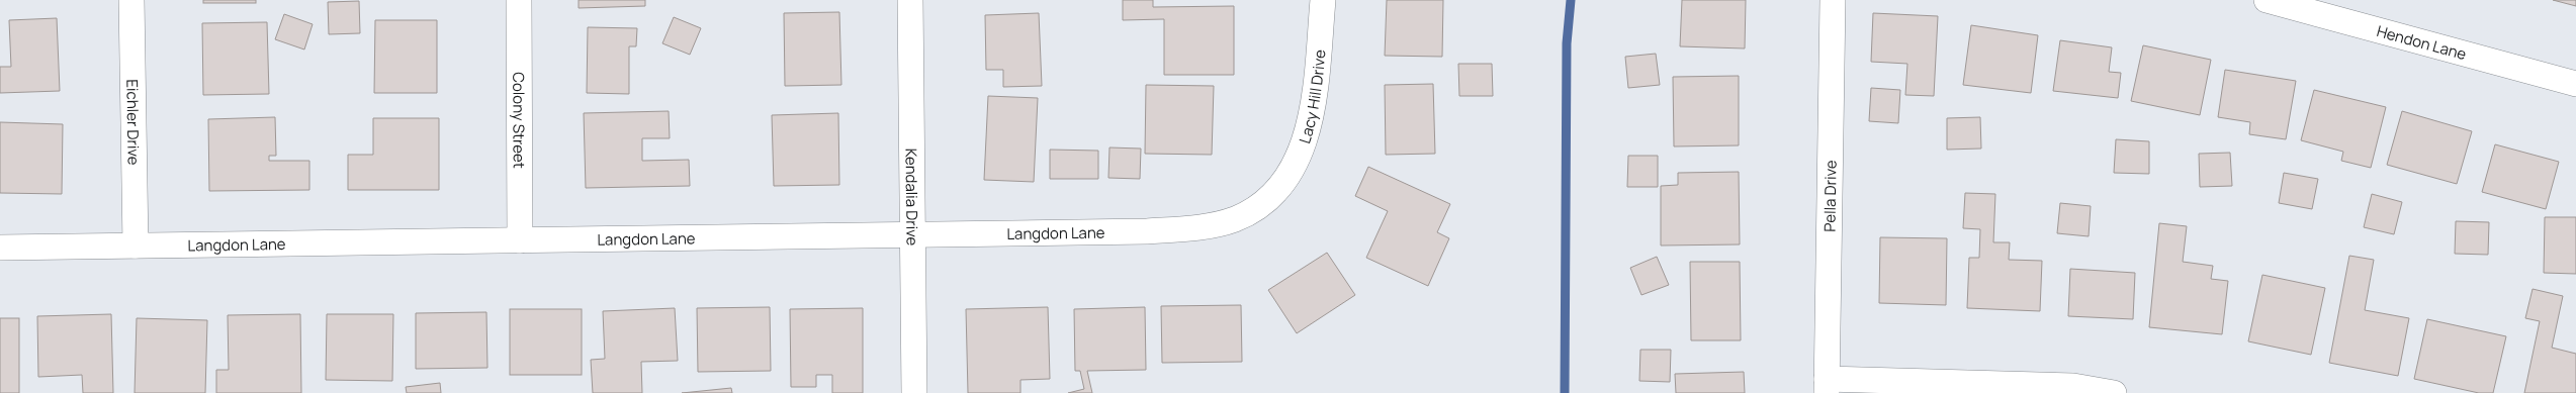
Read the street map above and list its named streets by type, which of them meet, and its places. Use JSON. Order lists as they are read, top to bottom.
{
  "streets": {
    "street": [
      "Hendon Lane",
      "Lacy Hill Drive",
      "Colony Street",
      "Eichler Drive",
      "Kendalia Drive",
      "Pella Drive",
      "Langdon Lane"
    ]
  },
  "crossings": [
    ["Lacy Hill Drive", "Langdon Lane"],
    ["Colony Street", "Langdon Lane"],
    ["Eichler Drive", "Langdon Lane"],
    ["Kendalia Drive", "Langdon Lane"]
  ]
}
